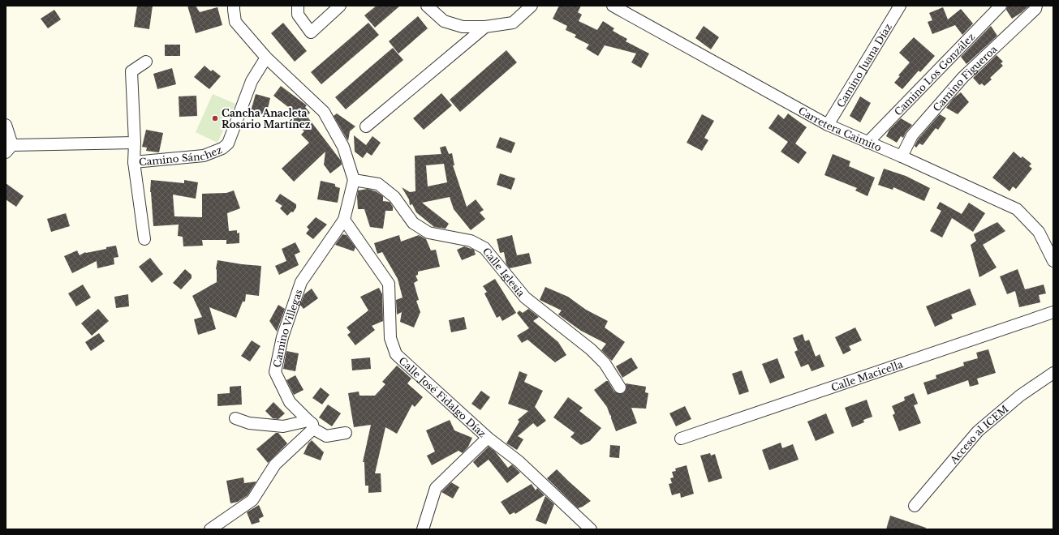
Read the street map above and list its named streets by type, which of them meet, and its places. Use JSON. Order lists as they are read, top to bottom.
{
  "streets": {
    "street": [
      "Camino Juana Díaz",
      "Camino Los González",
      "Camino Figueroa",
      "Carretera Caimito",
      "Camino Sánchez",
      "Calle Iglesia",
      "Camino Villegas",
      "Calle Macicella",
      "Calle José Fidalgo Díaz",
      "Acceso al ICEM"
    ]
  },
  "crossings": [
    ["Camino Juana Díaz", "Carretera Caimito"],
    ["Camino Los González", "Carretera Caimito"],
    ["Camino Figueroa", "Carretera Caimito"],
    ["Camino Villegas", "Calle José Fidalgo Díaz"]
  ],
  "places": ["Cancha Anacleta Rosario Martínez"]
}
